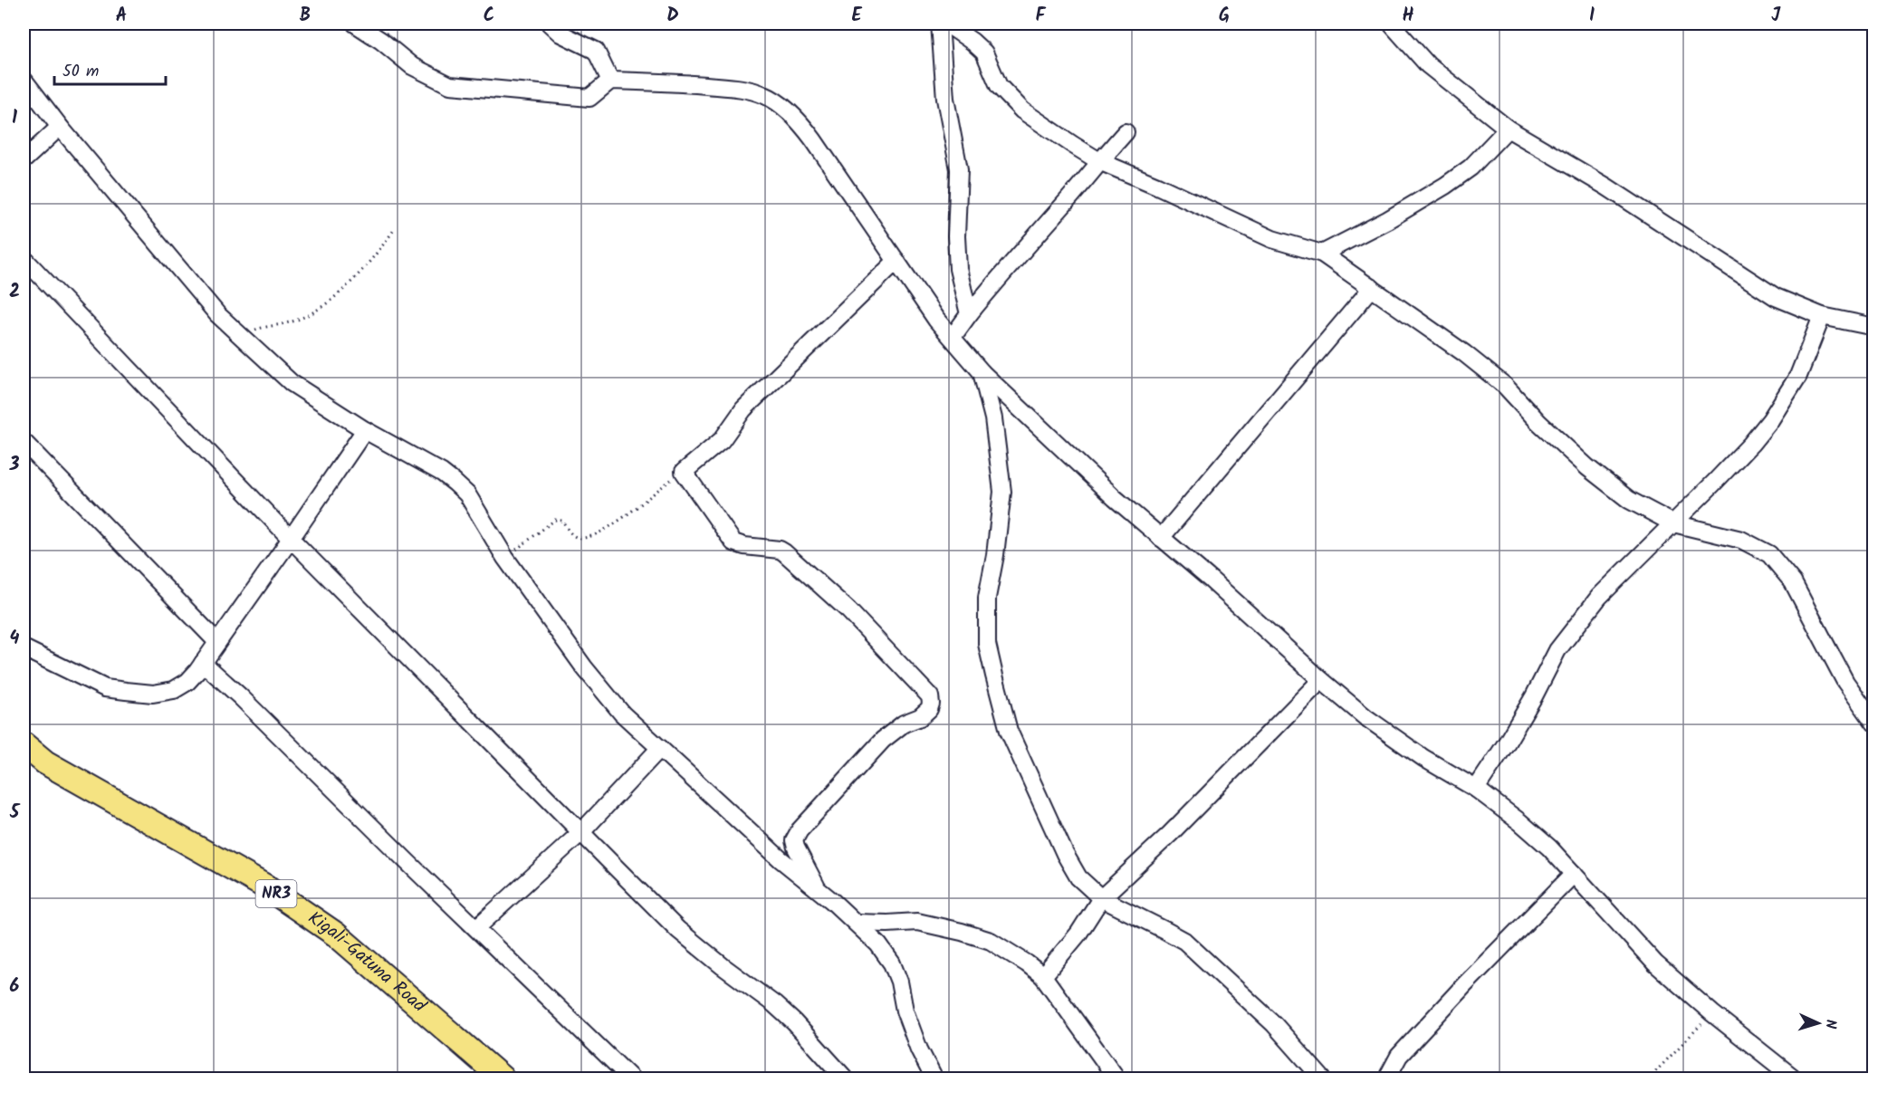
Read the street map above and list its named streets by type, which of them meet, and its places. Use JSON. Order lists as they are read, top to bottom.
{
  "streets": {
    "highway": ["NR3", "Kigali-Gatuna Road"]
  },
  "scale_bar": "50 m",
  "north": "right",
  "grid": {
    "columns": [
      "A",
      "B",
      "C",
      "D",
      "E",
      "F",
      "G",
      "H",
      "I",
      "J"
    ],
    "rows": [
      "1",
      "2",
      "3",
      "4",
      "5",
      "6"
    ]
  }
}
